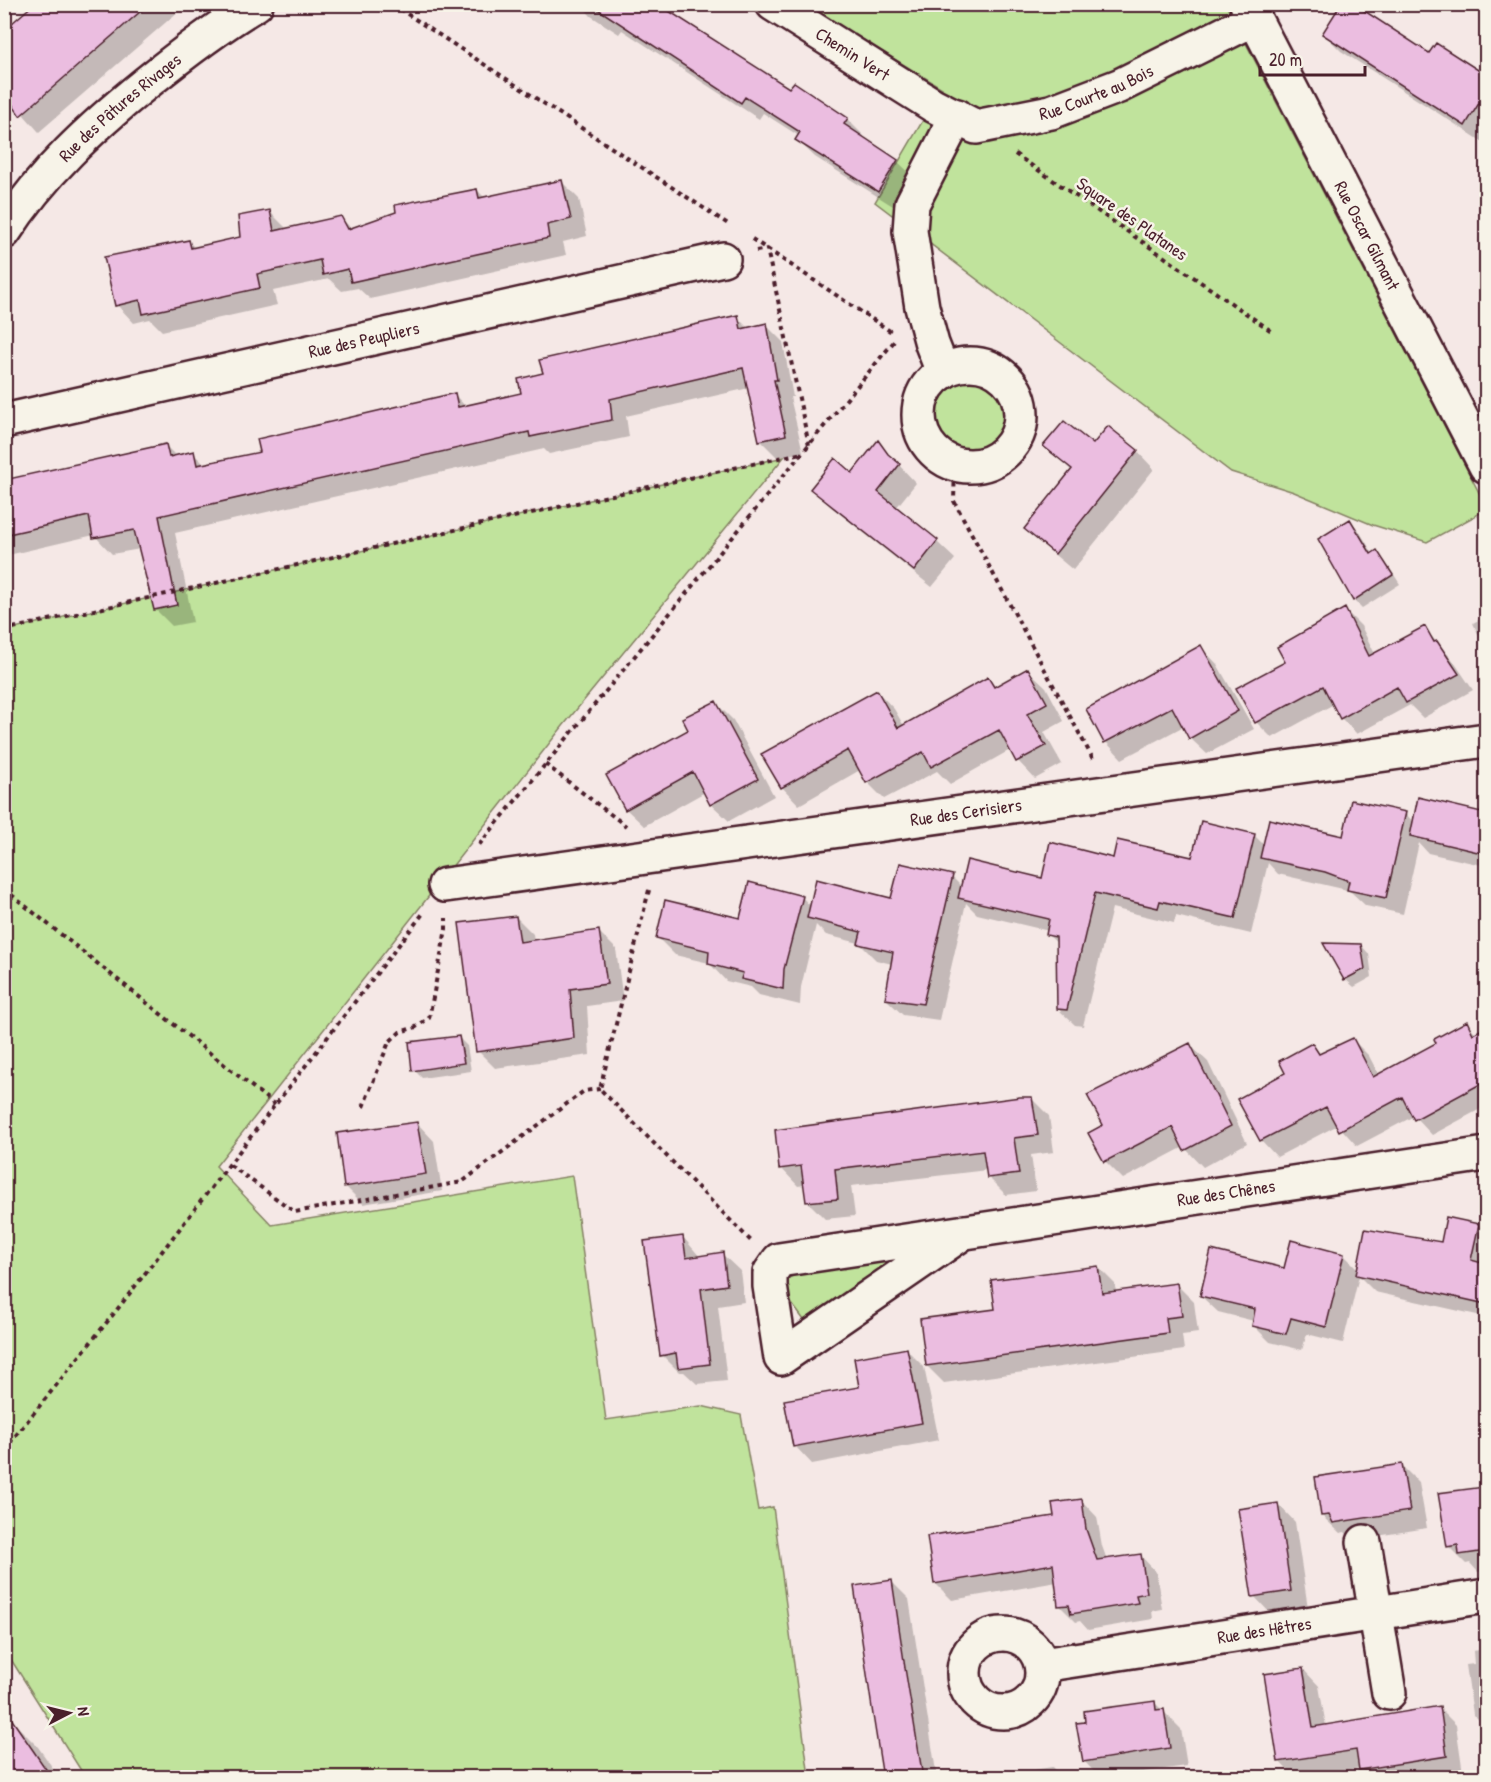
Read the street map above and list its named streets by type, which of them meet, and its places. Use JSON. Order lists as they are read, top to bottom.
{
  "streets": {
    "street": [
      "Chemin Vert",
      "Rue Courte au Bois",
      "Rue des Pâtures Rivages",
      "Rue Oscar Gilmant",
      "Rue des Peupliers",
      "Rue des Cerisiers",
      "Rue des Chênes",
      "Rue des Hêtres"
    ],
    "path": ["Square des Platanes"]
  },
  "crossings": [
    ["Chemin Vert", "Rue Courte au Bois"],
    ["Chemin Vert", "Square des Platanes"],
    ["Rue Courte au Bois", "Square des Platanes"],
    ["Rue Courte au Bois", "Rue Oscar Gilmant"]
  ],
  "scale_bar": "20 m",
  "north": "right"
}
